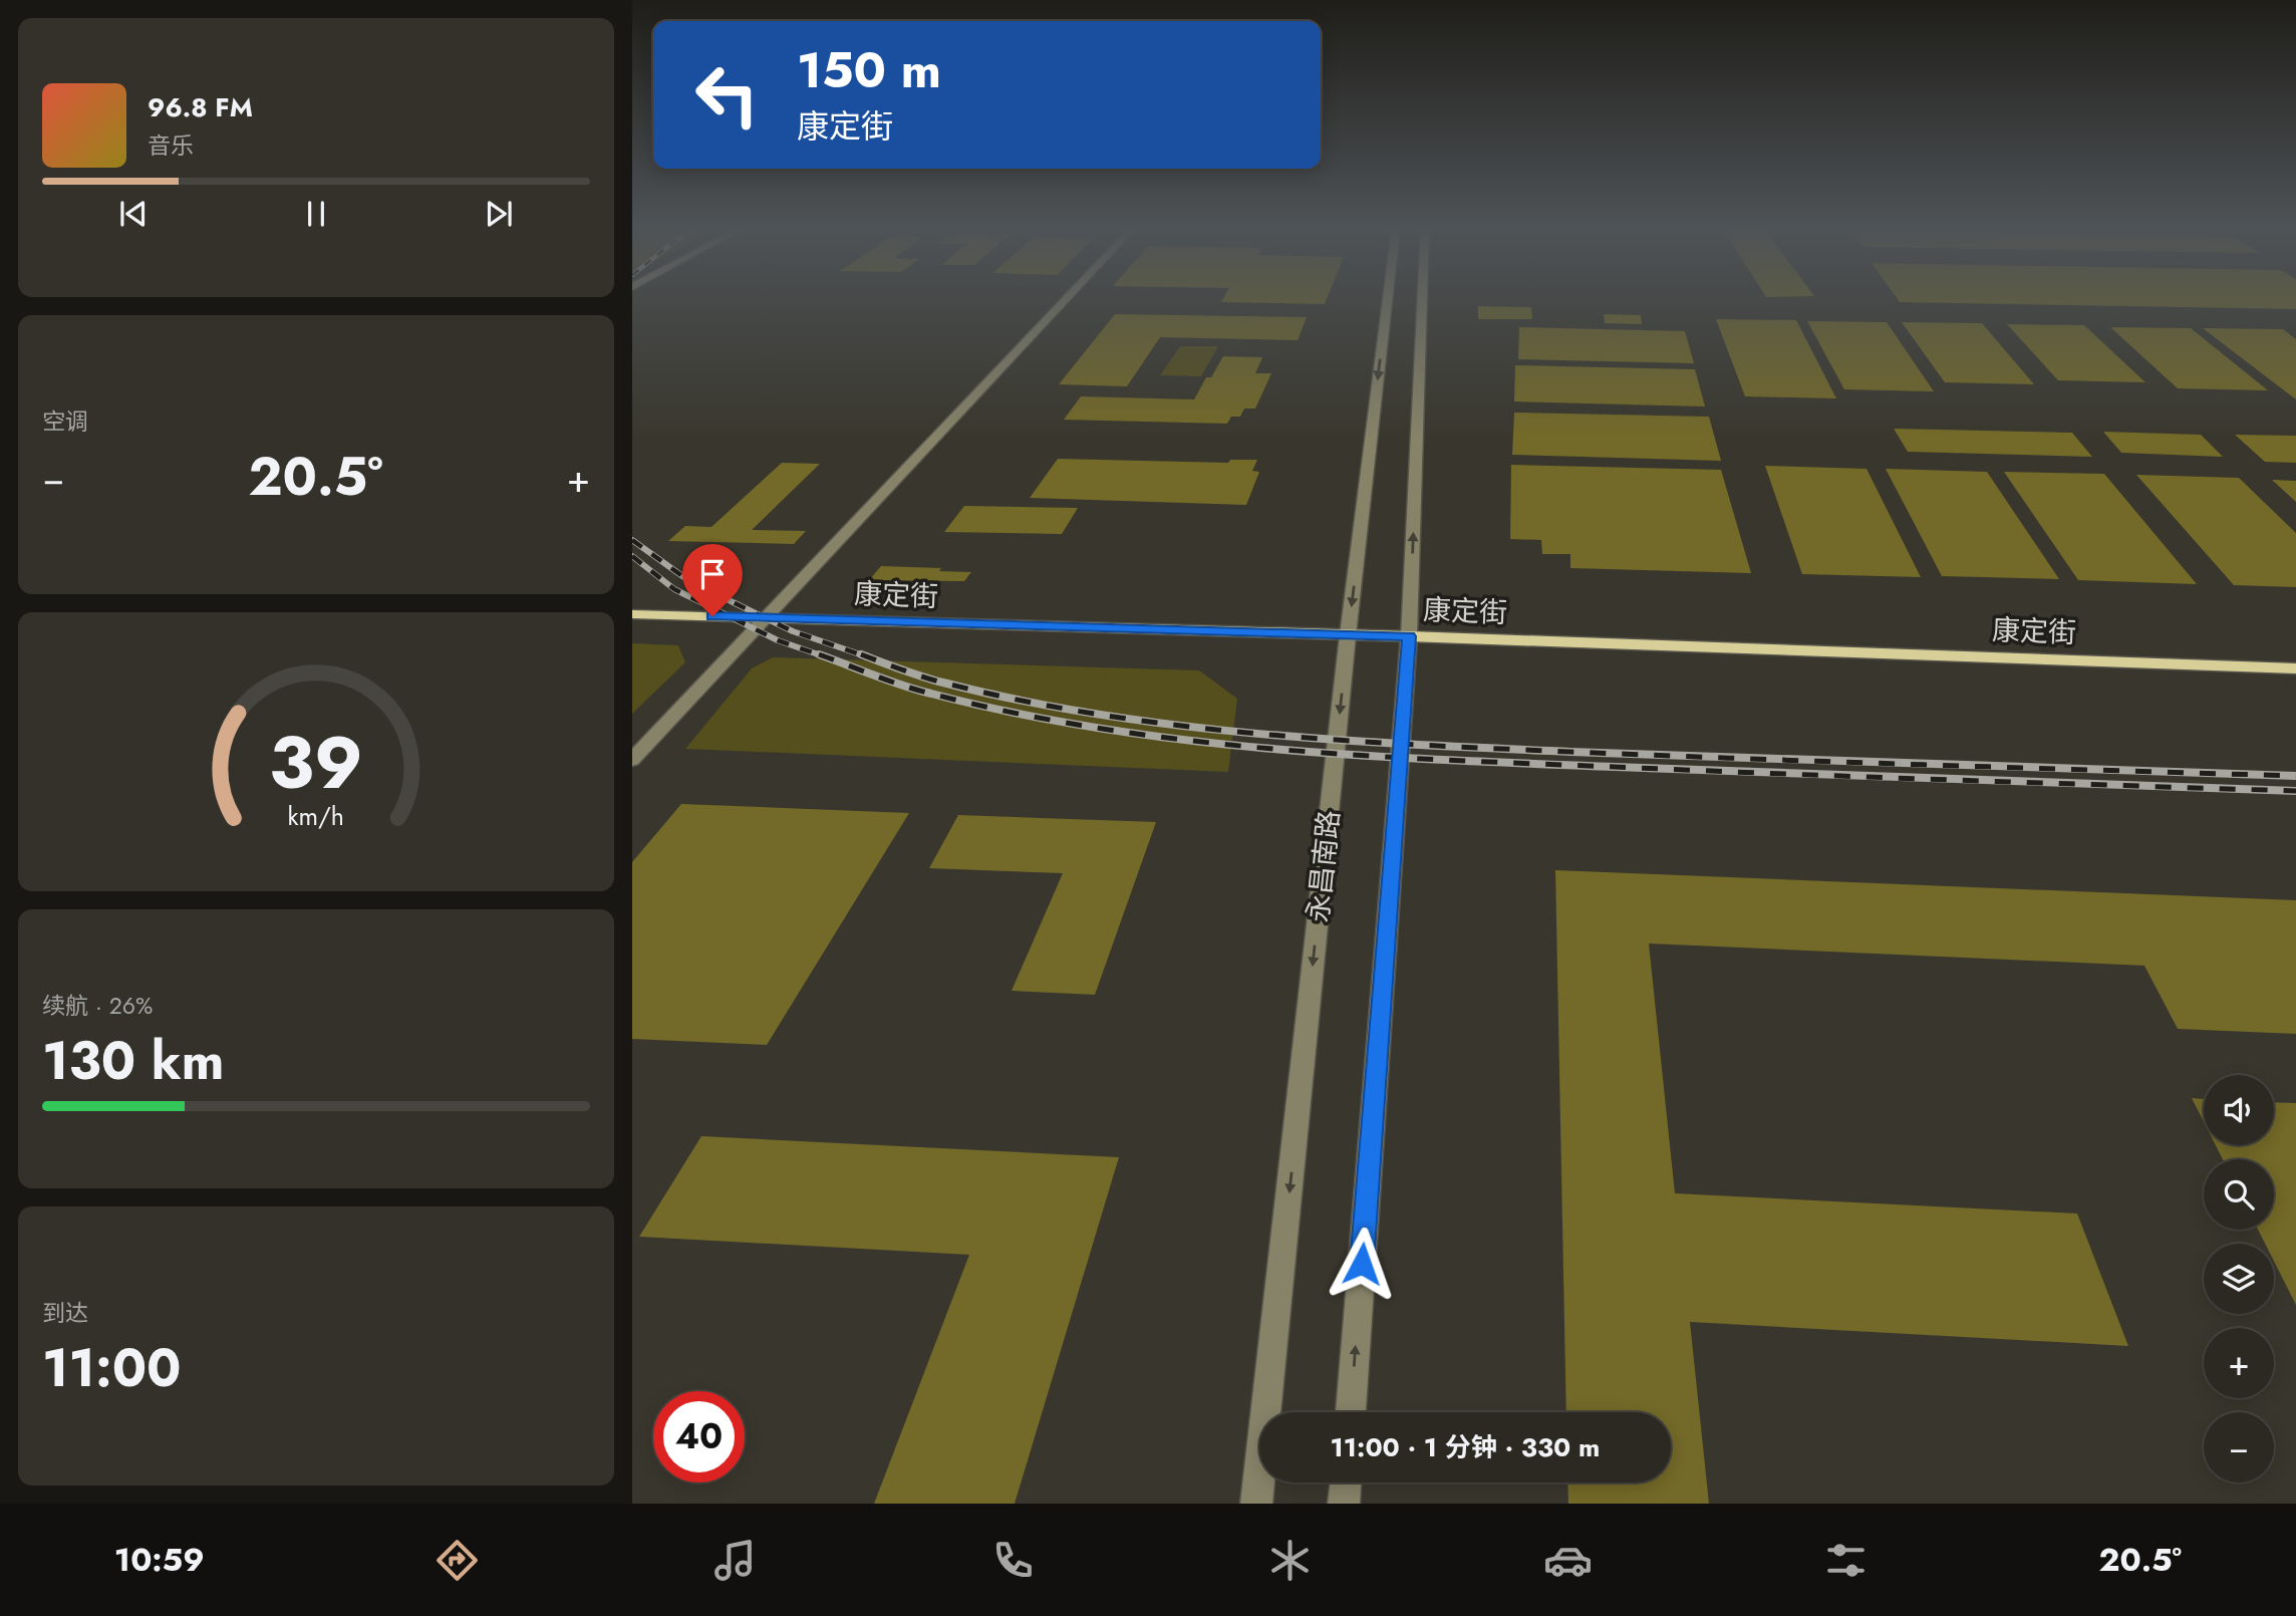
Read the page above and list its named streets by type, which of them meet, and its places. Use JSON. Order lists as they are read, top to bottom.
{
  "streets": {
    "main road": ["康定街"],
    "street": ["永昌南路"]
  },
  "crossings": [
    ["康定街", "永昌南路"]
  ],
  "page": {
    "turn": ["150 m", "康定街"],
    "song": ["96.8 FM", "音乐"],
    "tile": [
      "空调",
      ["续航 · 26%", "130 km"],
      ["到达", "11:00"]
    ],
    "heat": ["−", "20.5°", "+"],
    "map_buttons": ["+", "−"],
    "limit": "40",
    "trip": "11:00 · 1 分钟 · 330 m",
    "tabs": ["10:59", "20.5°"],
    "gauge": ["39", "km/h"]
  }
}
